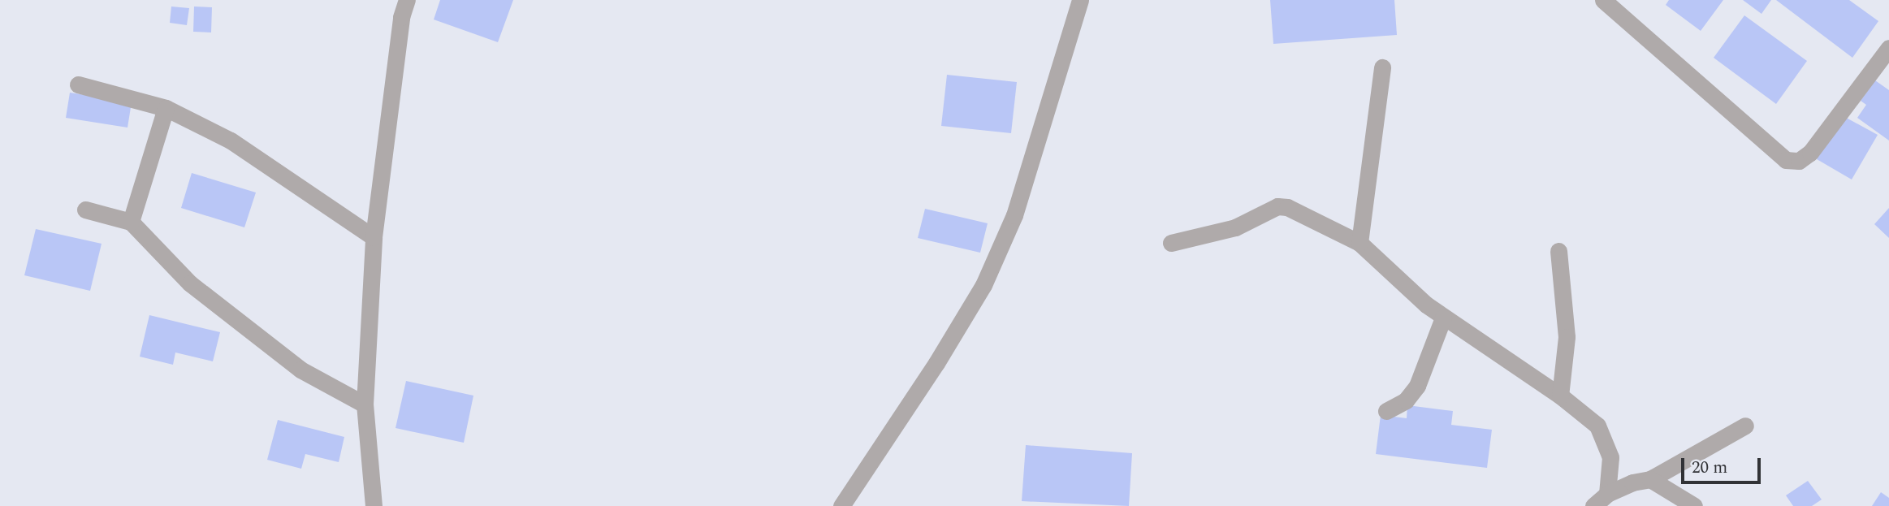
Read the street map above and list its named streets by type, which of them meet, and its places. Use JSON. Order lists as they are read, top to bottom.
{
  "scale_bar": "20 m"
}
